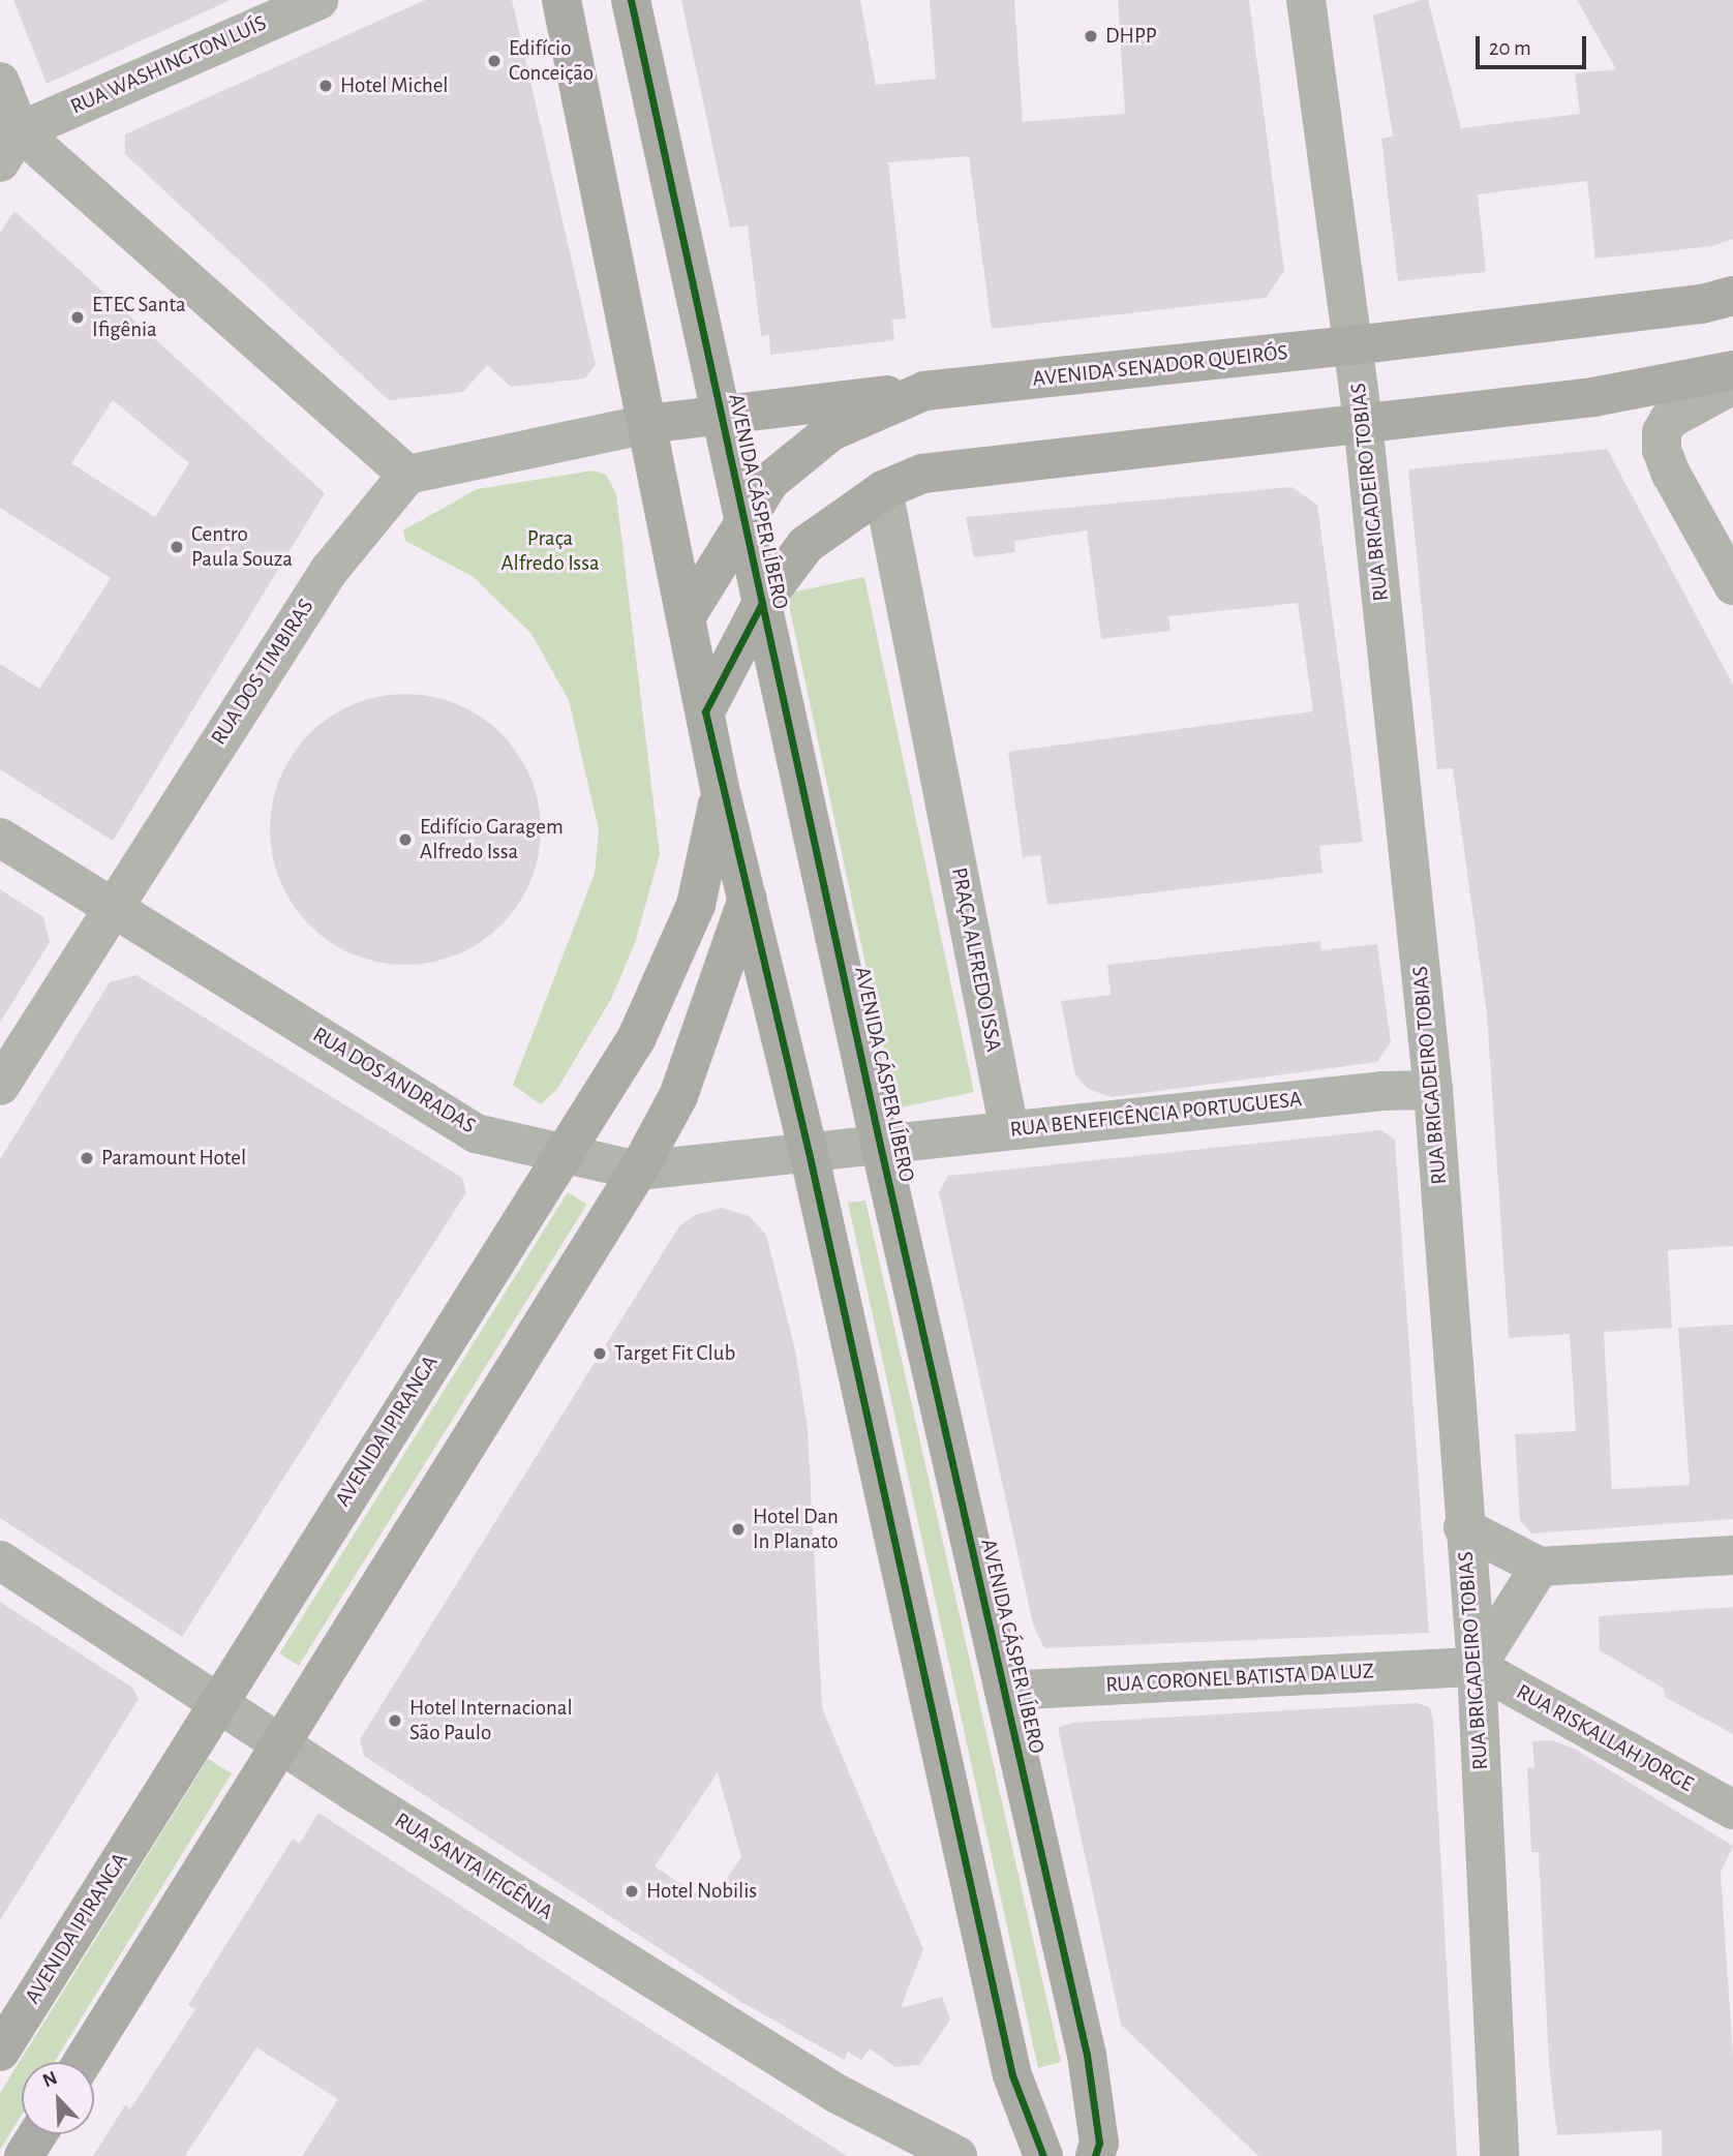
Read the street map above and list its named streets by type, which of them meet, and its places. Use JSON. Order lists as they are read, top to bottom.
{
  "streets": {
    "main road": ["AVENIDA SENADOR QUEIRÓS", "AVENIDA CÁSPER LÍBERO", "AVENIDA IPIRANGA"],
    "street": [
      "RUA WASHINGTON LUÍS",
      "RUA BRIGADEIRO TOBIAS",
      "RUA DOS TIMBIRAS",
      "PRAÇA ALFREDO ISSA",
      "RUA DOS ANDRADAS",
      "RUA BENEFICÊNCIA PORTUGUESA",
      "RUA CORONEL BATISTA DA LUZ",
      "RUA RISKALLAH JORGE",
      "RUA SANTA IFIGÊNIA"
    ]
  },
  "crossings": [
    ["AVENIDA SENADOR QUEIRÓS", "RUA BRIGADEIRO TOBIAS"],
    ["AVENIDA SENADOR QUEIRÓS", "AVENIDA CÁSPER LÍBERO"],
    ["RUA BRIGADEIRO TOBIAS", "RUA BENEFICÊNCIA PORTUGUESA"],
    ["RUA BRIGADEIRO TOBIAS", "RUA CORONEL BATISTA DA LUZ"],
    ["RUA BRIGADEIRO TOBIAS", "RUA RISKALLAH JORGE"],
    ["AVENIDA CÁSPER LÍBERO", "RUA DOS ANDRADAS"],
    ["AVENIDA CÁSPER LÍBERO", "RUA BENEFICÊNCIA PORTUGUESA"],
    ["AVENIDA CÁSPER LÍBERO", "RUA CORONEL BATISTA DA LUZ"],
    ["RUA DOS TIMBIRAS", "RUA DOS ANDRADAS"],
    ["PRAÇA ALFREDO ISSA", "RUA BENEFICÊNCIA PORTUGUESA"],
    ["RUA DOS ANDRADAS", "RUA BENEFICÊNCIA PORTUGUESA"],
    ["RUA DOS ANDRADAS", "AVENIDA IPIRANGA"],
    ["AVENIDA IPIRANGA", "RUA SANTA IFIGÊNIA"],
    ["RUA CORONEL BATISTA DA LUZ", "RUA RISKALLAH JORGE"]
  ],
  "parks": ["Praça Alfredo Issa"],
  "places": [
    "DHPP",
    "Edifício Conceição",
    "Hotel Michel",
    "ETEC Santa Ifigênia",
    "Centro Paula Souza",
    "Edifício Garagem Alfredo Issa",
    "Paramount Hotel",
    "Target Fit Club",
    "Hotel Dan In Planato",
    "Hotel Internacional São Paulo",
    "Hotel Nobilis"
  ],
  "scale_bar": "20 m",
  "north": "top left"
}
